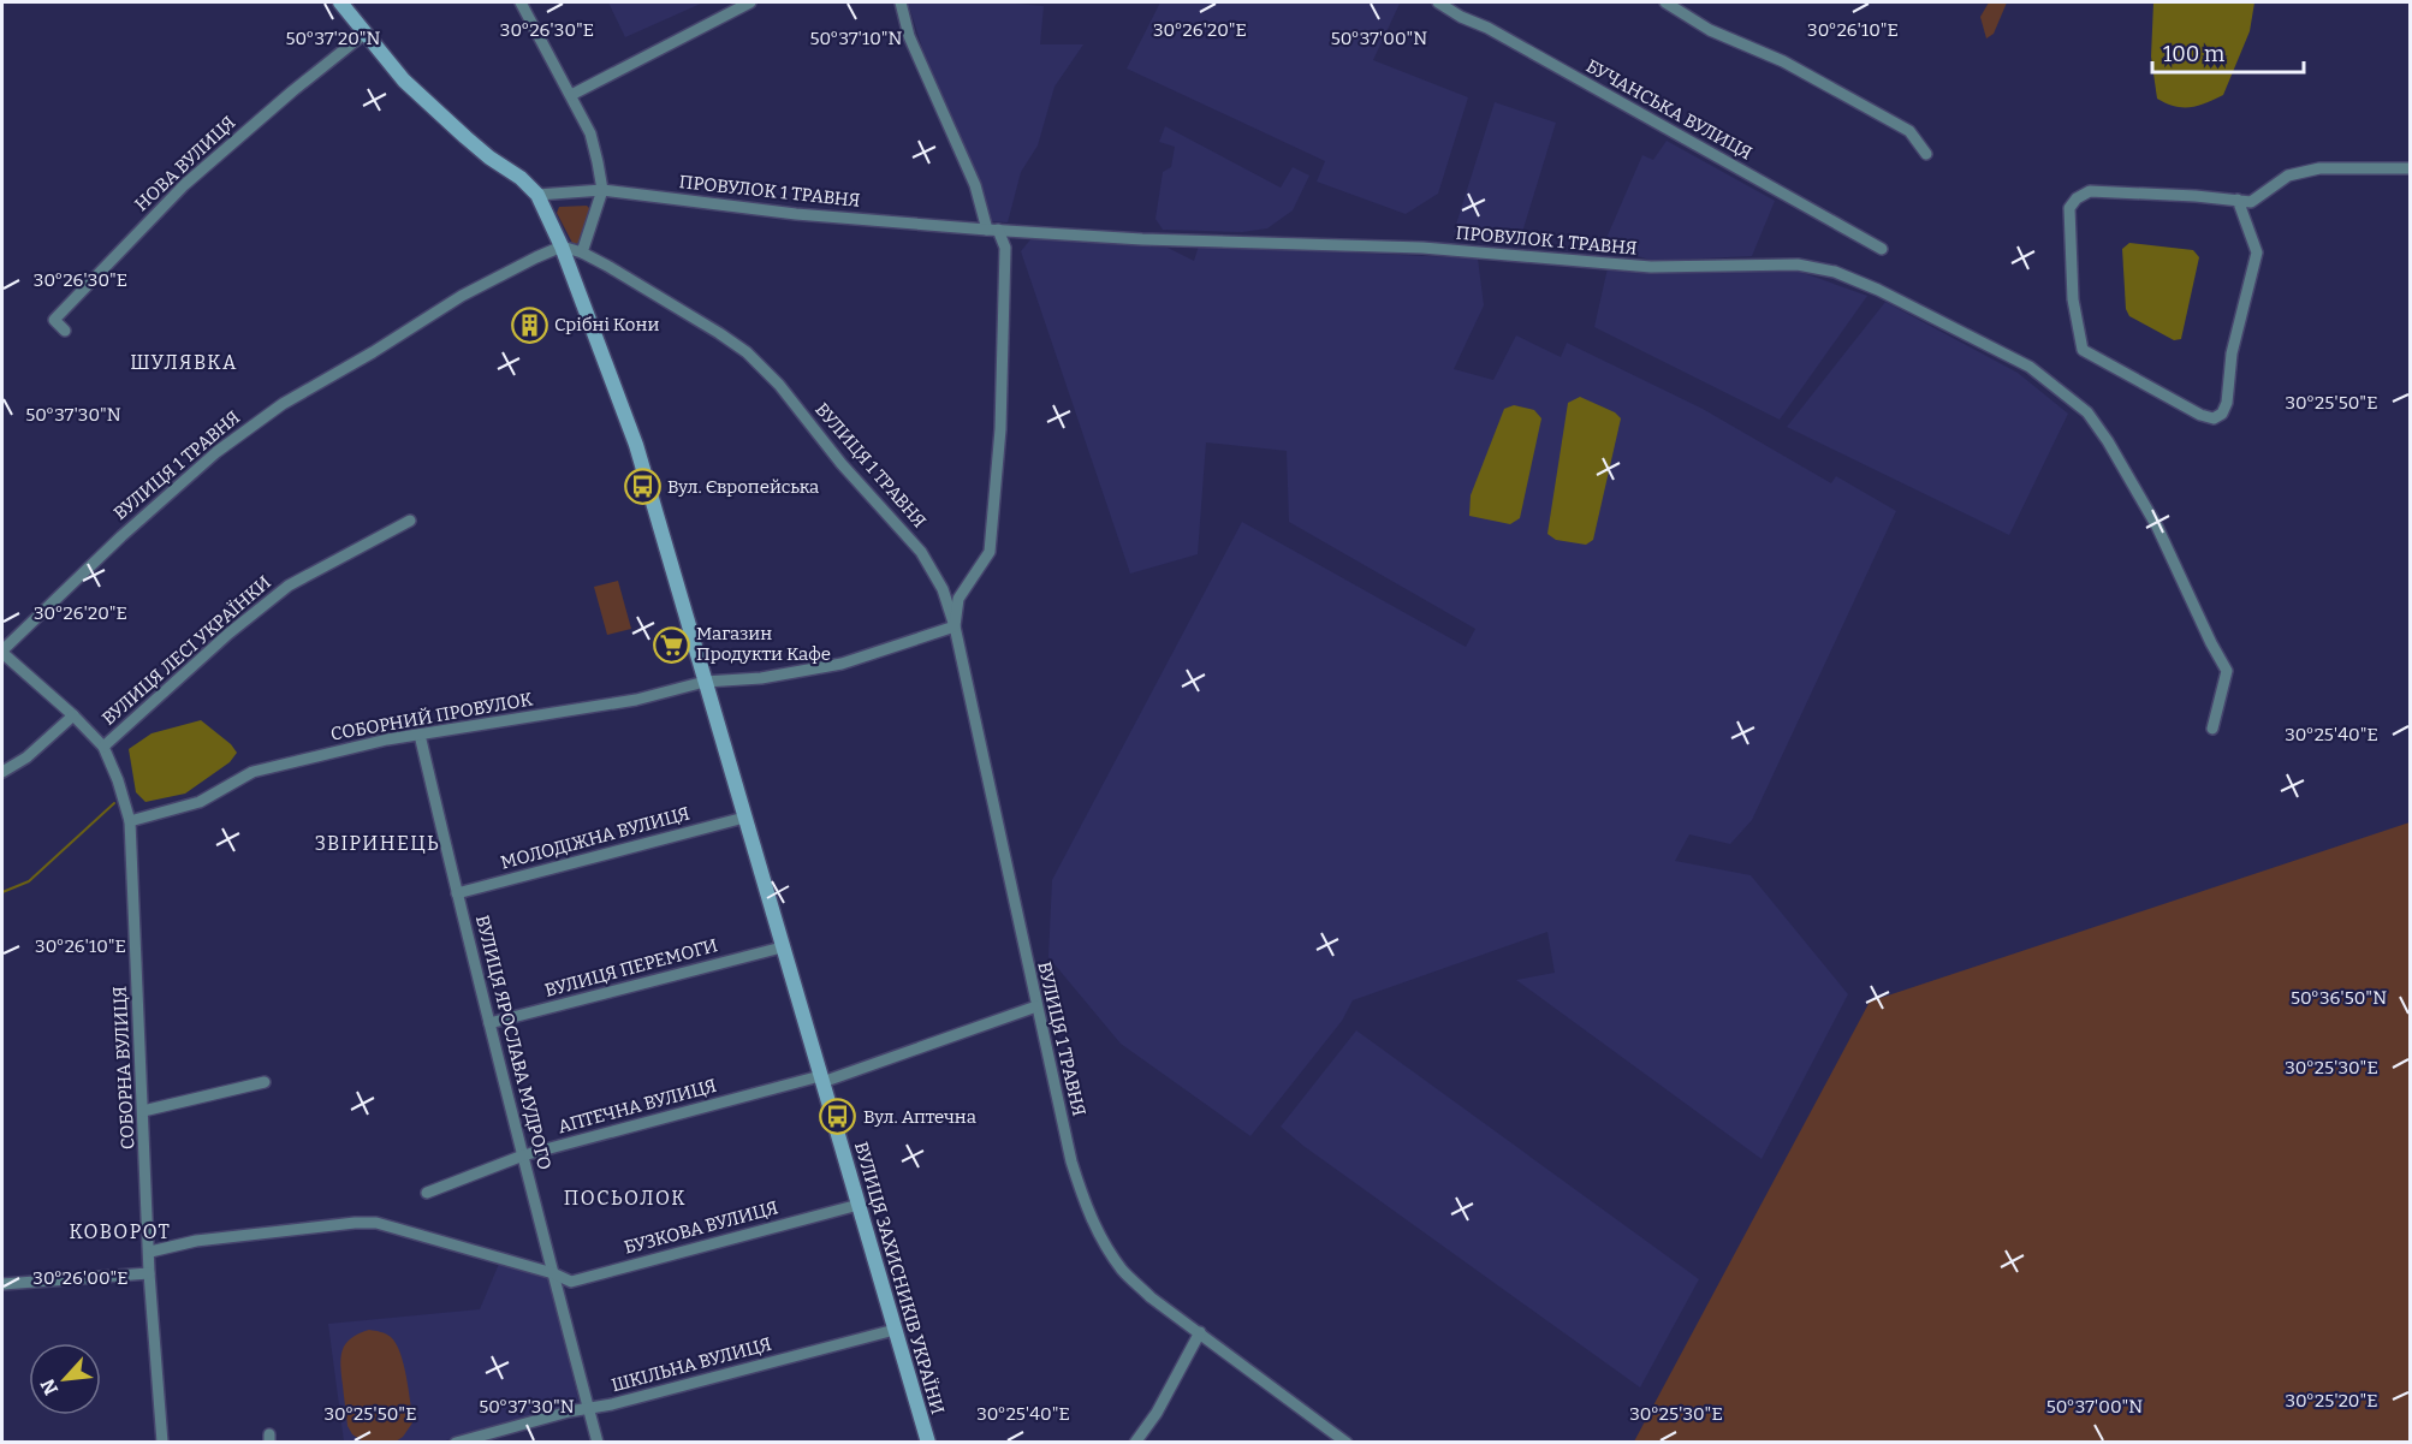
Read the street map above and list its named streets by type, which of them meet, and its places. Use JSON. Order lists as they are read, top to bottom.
{
  "streets": {
    "street": [
      "БУЧАНСЬКА ВУЛИЦЯ",
      "НОВА ВУЛИЦЯ",
      "ПРОВУЛОК 1 ТРАВНЯ",
      "ВУЛИЦЯ 1 ТРАВНЯ",
      "ВУЛИЦЯ ЛЕСІ УКРАЇНКИ",
      "СОБОРНИЙ ПРОВУЛОК",
      "МОЛОДІЖНА ВУЛИЦЯ",
      "ВУЛИЦЯ ПЕРЕМОГИ",
      "ВУЛИЦЯ ЯРОСЛАВА МУДРОГО",
      "СОБОРНА ВУЛИЦЯ",
      "АПТЕЧНА ВУЛИЦЯ",
      "БУЗКОВА ВУЛИЦЯ",
      "ВУЛИЦЯ ЗАХИСНИКІВ УКРАЇНИ",
      "ШКІЛЬНА ВУЛИЦЯ"
    ]
  },
  "crossings": [
    ["НОВА ВУЛИЦЯ", "ВУЛИЦЯ ЗАХИСНИКІВ УКРАЇНИ"],
    ["ПРОВУЛОК 1 ТРАВНЯ", "ВУЛИЦЯ ЗАХИСНИКІВ УКРАЇНИ"],
    ["ВУЛИЦЯ 1 ТРАВНЯ", "СОБОРНИЙ ПРОВУЛОК"],
    ["ВУЛИЦЯ 1 ТРАВНЯ", "СОБОРНА ВУЛИЦЯ"],
    ["ВУЛИЦЯ 1 ТРАВНЯ", "АПТЕЧНА ВУЛИЦЯ"],
    ["ВУЛИЦЯ 1 ТРАВНЯ", "ВУЛИЦЯ ЗАХИСНИКІВ УКРАЇНИ"],
    ["ВУЛИЦЯ ЛЕСІ УКРАЇНКИ", "СОБОРНА ВУЛИЦЯ"],
    ["СОБОРНИЙ ПРОВУЛОК", "ВУЛИЦЯ ЯРОСЛАВА МУДРОГО"],
    ["СОБОРНИЙ ПРОВУЛОК", "СОБОРНА ВУЛИЦЯ"],
    ["СОБОРНИЙ ПРОВУЛОК", "ВУЛИЦЯ ЗАХИСНИКІВ УКРАЇНИ"],
    ["МОЛОДІЖНА ВУЛИЦЯ", "ВУЛИЦЯ ЯРОСЛАВА МУДРОГО"],
    ["МОЛОДІЖНА ВУЛИЦЯ", "ВУЛИЦЯ ЗАХИСНИКІВ УКРАЇНИ"],
    ["ВУЛИЦЯ ПЕРЕМОГИ", "ВУЛИЦЯ ЯРОСЛАВА МУДРОГО"],
    ["ВУЛИЦЯ ПЕРЕМОГИ", "ВУЛИЦЯ ЗАХИСНИКІВ УКРАЇНИ"],
    ["ВУЛИЦЯ ЯРОСЛАВА МУДРОГО", "АПТЕЧНА ВУЛИЦЯ"],
    ["ВУЛИЦЯ ЯРОСЛАВА МУДРОГО", "БУЗКОВА ВУЛИЦЯ"],
    ["ВУЛИЦЯ ЯРОСЛАВА МУДРОГО", "ШКІЛЬНА ВУЛИЦЯ"],
    ["СОБОРНА ВУЛИЦЯ", "БУЗКОВА ВУЛИЦЯ"],
    ["АПТЕЧНА ВУЛИЦЯ", "ВУЛИЦЯ ЗАХИСНИКІВ УКРАЇНИ"],
    ["БУЗКОВА ВУЛИЦЯ", "ВУЛИЦЯ ЗАХИСНИКІВ УКРАЇНИ"],
    ["ВУЛИЦЯ ЗАХИСНИКІВ УКРАЇНИ", "ШКІЛЬНА ВУЛИЦЯ"]
  ],
  "districts": [
    "ШУЛЯВКА",
    "ЗВІРИНЕЦЬ",
    "ПОСЬОЛОК",
    "КОВОРОТ"
  ],
  "places": {
    "building": ["Срібні Кони"],
    "bus stop": ["Вул. Європейська", "Вул. Аптечна"],
    "supermarket": ["Магазин Продукти Кафе"]
  },
  "scale_bar": "100 m",
  "north": "bottom left",
  "coordinates": [
    "30°26'30\"E",
    "30°26'20\"E",
    "30°26'10\"E",
    "50°37'20\"N",
    "50°37'10\"N",
    "50°37'00\"N",
    "30°25'50\"E",
    "50°37'30\"N",
    "30°25'40\"E",
    "50°36'50\"N",
    "30°25'30\"E",
    "30°26'00\"E",
    "30°25'20\"E"
  ]
}
